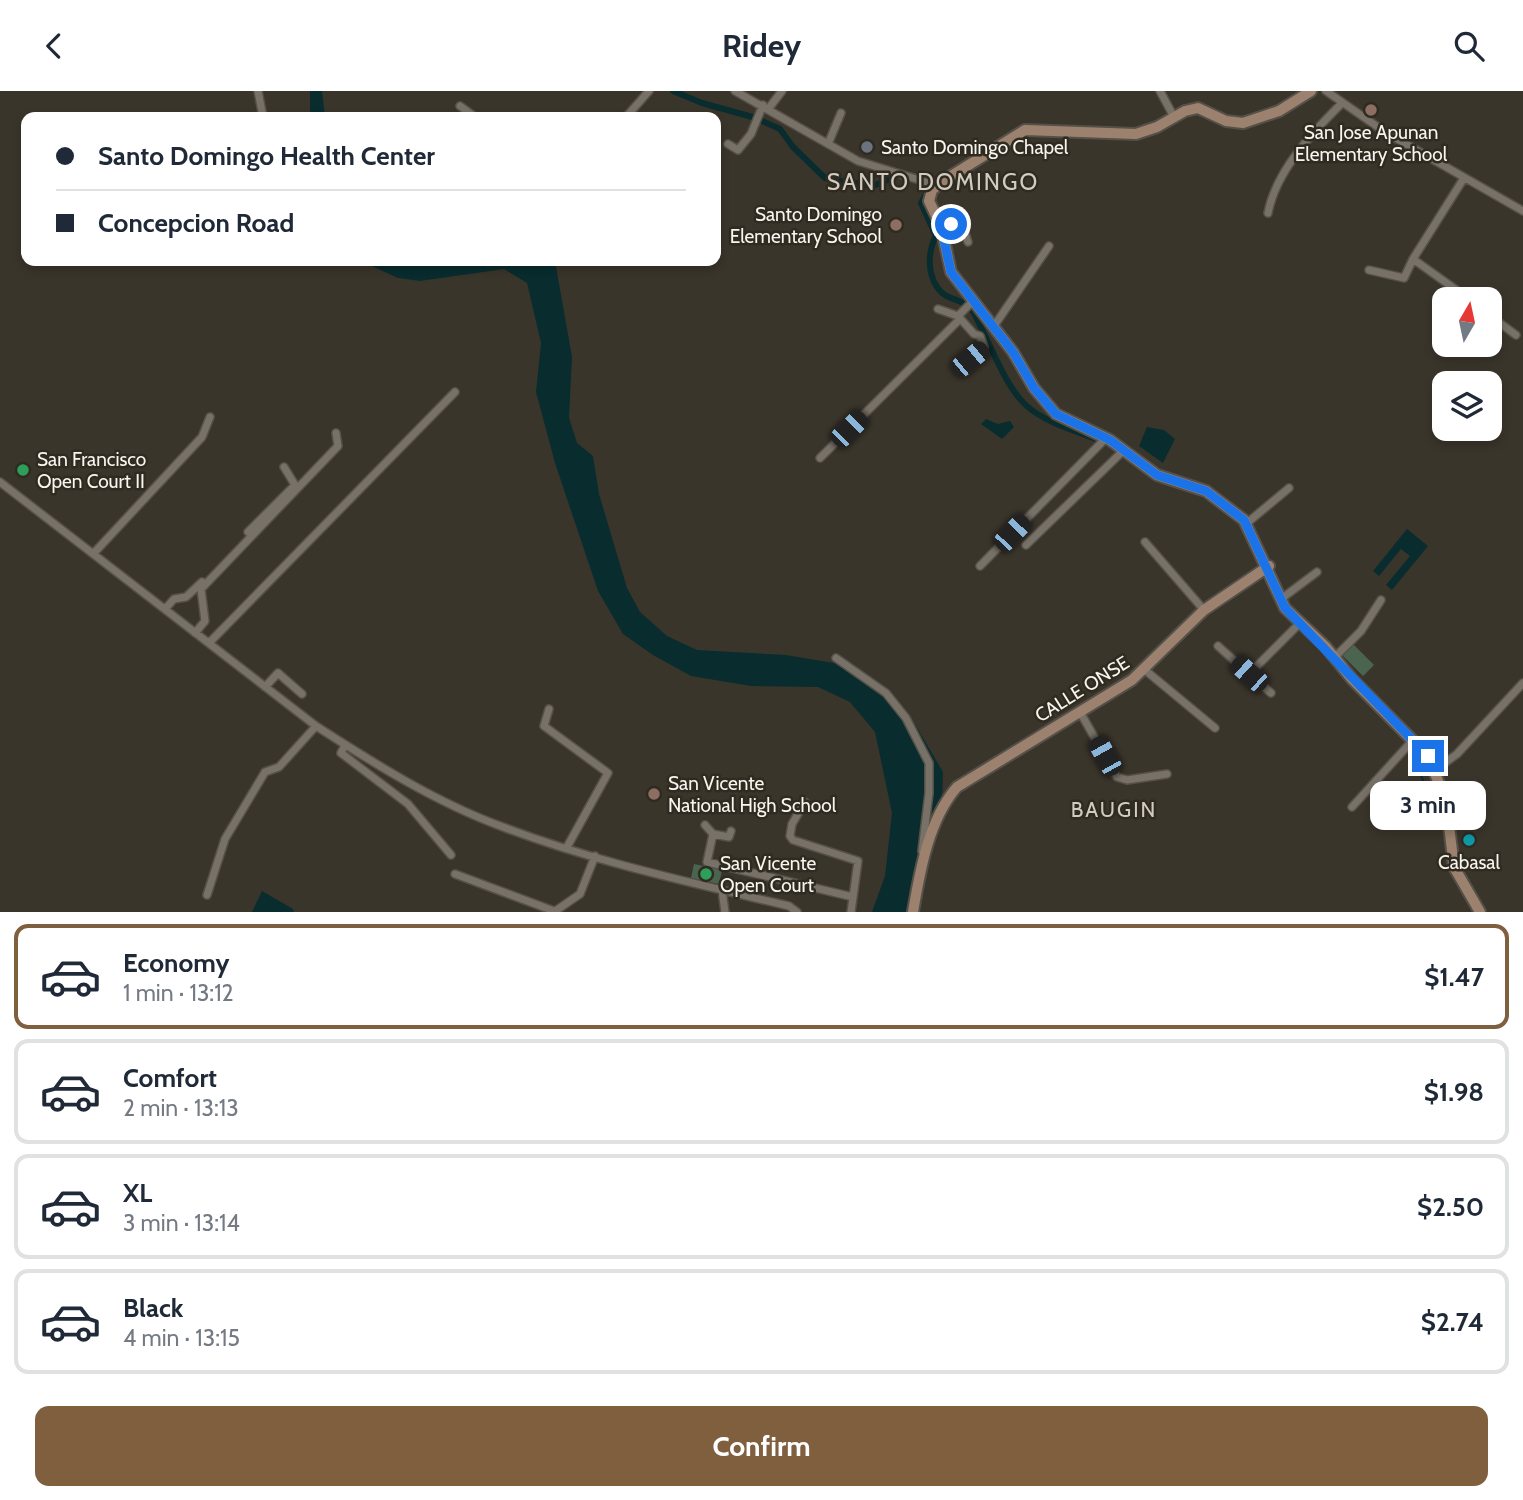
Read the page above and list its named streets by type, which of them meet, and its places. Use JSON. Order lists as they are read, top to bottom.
{
  "streets": {
    "street": ["CALLE ONSE"]
  },
  "districts": ["SANTO DOMINGO", "BAUGIN"],
  "places": [
    "San Jose Apunan Elementary School",
    "Santo Domingo Chapel",
    "Santo Domingo Elementary School",
    "San Francisco Open Court II",
    "San Vicente National High School",
    "Cabasal",
    "San Vicente Open Court"
  ],
  "north": "top",
  "page": {
    "header": "Ridey",
    "banner": ["Santo Domingo Health Center", "Concepcion Road"],
    "bubble": "3 min",
    "list": [
      {
        "name": "Economy",
        "note": "1 min · 13:12",
        "value": "$1.47"
      },
      {
        "name": "Comfort",
        "note": "2 min · 13:13",
        "value": "$1.98"
      },
      {
        "name": "XL",
        "note": "3 min · 13:14",
        "value": "$2.50"
      },
      {
        "name": "Black",
        "note": "4 min · 13:15",
        "value": "$2.74"
      }
    ],
    "buttons": "Confirm"
  }
}
